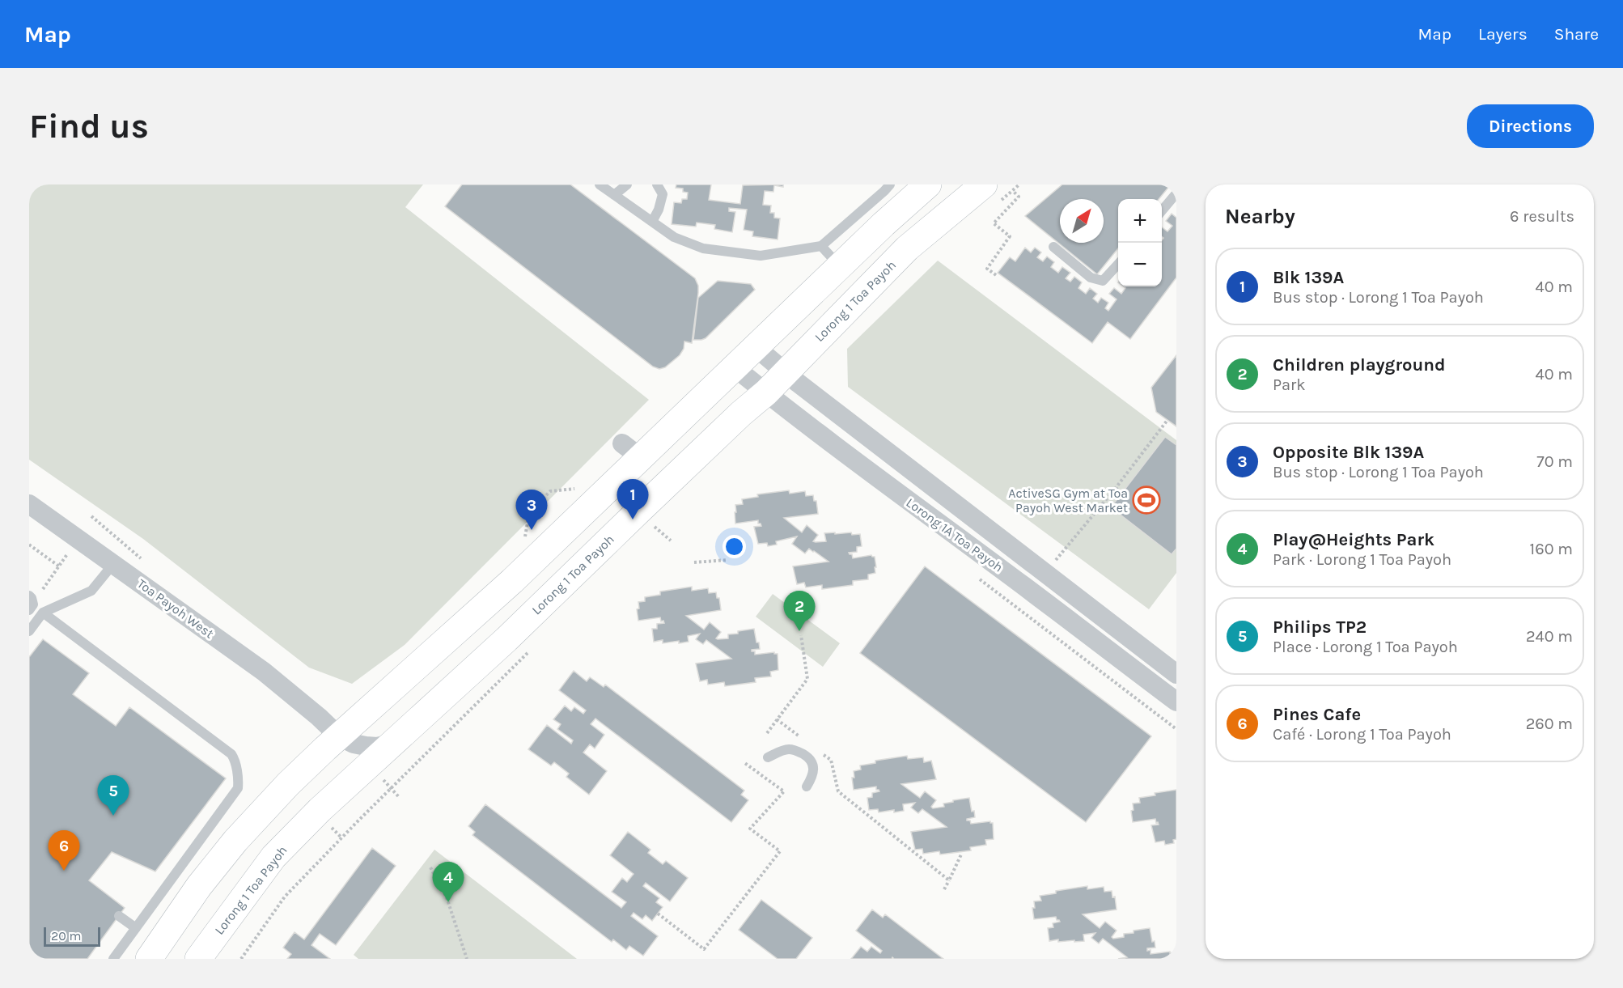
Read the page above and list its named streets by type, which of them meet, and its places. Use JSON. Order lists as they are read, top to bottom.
{
  "streets": {
    "main road": ["Lorong 1 Toa Payoh"],
    "street": ["Lorong 1A Toa Payoh", "Toa Payoh West"]
  },
  "crossings": [
    ["Lorong 1 Toa Payoh", "Lorong 1A Toa Payoh"],
    ["Lorong 1 Toa Payoh", "Toa Payoh West"]
  ],
  "places": {
    "sports": ["ActiveSG Gym at Toa Payoh West Market"]
  },
  "scale_bar": "20 m",
  "north": "top right",
  "page": {
    "header": "Map",
    "nav": ["Map", "Layers", "Share"],
    "buttons": "Directions",
    "title": "Find us",
    "heading": ["Nearby", "6 results"],
    "map_buttons": ["+", "−"],
    "list": [
      {
        "mark": "1",
        "name": "Blk 139A",
        "note": "Bus stop · Lorong 1 Toa Payoh",
        "value": "40 m"
      },
      {
        "mark": "2",
        "name": "Children playground",
        "note": "Park",
        "value": "40 m"
      },
      {
        "mark": "3",
        "name": "Opposite Blk 139A",
        "note": "Bus stop · Lorong 1 Toa Payoh",
        "value": "70 m"
      },
      {
        "mark": "4",
        "name": "Play@Heights Park",
        "note": "Park · Lorong 1 Toa Payoh",
        "value": "160 m"
      },
      {
        "mark": "5",
        "name": "Philips TP2",
        "note": "Place · Lorong 1 Toa Payoh",
        "value": "240 m"
      },
      {
        "mark": "6",
        "name": "Pines Cafe",
        "note": "Café · Lorong 1 Toa Payoh",
        "value": "260 m"
      }
    ],
    "pins": [
      "1",
      "3",
      "2",
      "5",
      "6",
      "4"
    ],
    "scale": "20 m"
  }
}
